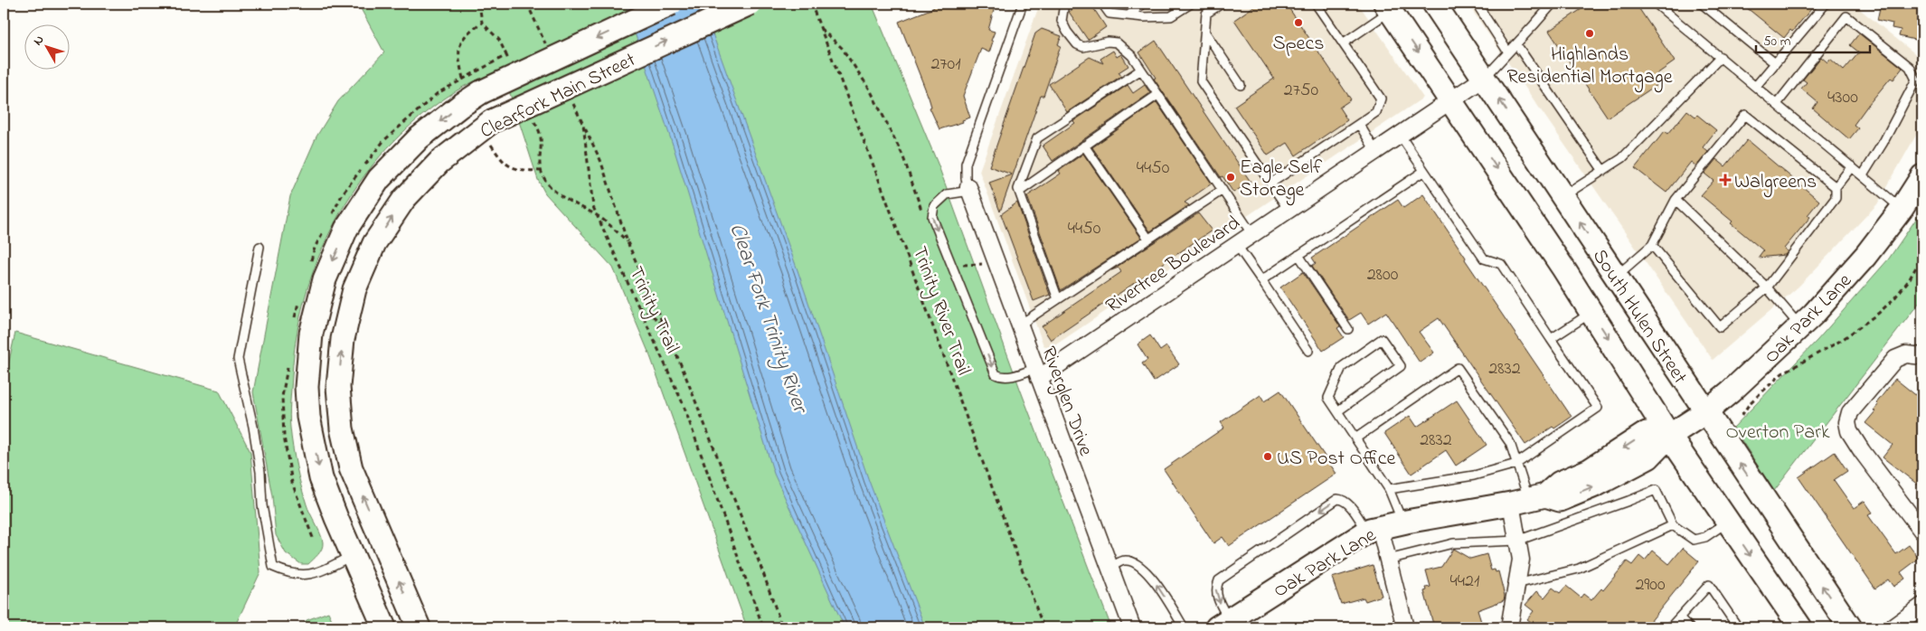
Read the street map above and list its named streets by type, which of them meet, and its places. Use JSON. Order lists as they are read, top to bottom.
{
  "streets": {
    "street": [
      "Clearfork Main Street",
      "Rivertree Boulevard",
      "South Hulen Street",
      "Oak Park Lane",
      "Riverglen Drive"
    ],
    "path": ["Trinity Trail", "Trinity River Trail"]
  },
  "crossings": [
    ["Rivertree Boulevard", "South Hulen Street"],
    ["Rivertree Boulevard", "Riverglen Drive"],
    ["South Hulen Street", "Oak Park Lane"]
  ],
  "water": ["Clear Fork Trinity River"],
  "parks": ["Overton Park"],
  "places": {
    "other": [
      "Specs",
      "Highlands Residential Mortgage",
      "Eagle Self Storage",
      "US Post Office"
    ],
    "health": ["Walgreens"]
  },
  "house_numbers": [
    "2701",
    "2750",
    "4300",
    "4450",
    "4450",
    "2800",
    "2832",
    "2832",
    "4421",
    "2900"
  ],
  "scale_bar": "50 m",
  "north": "top left"
}
